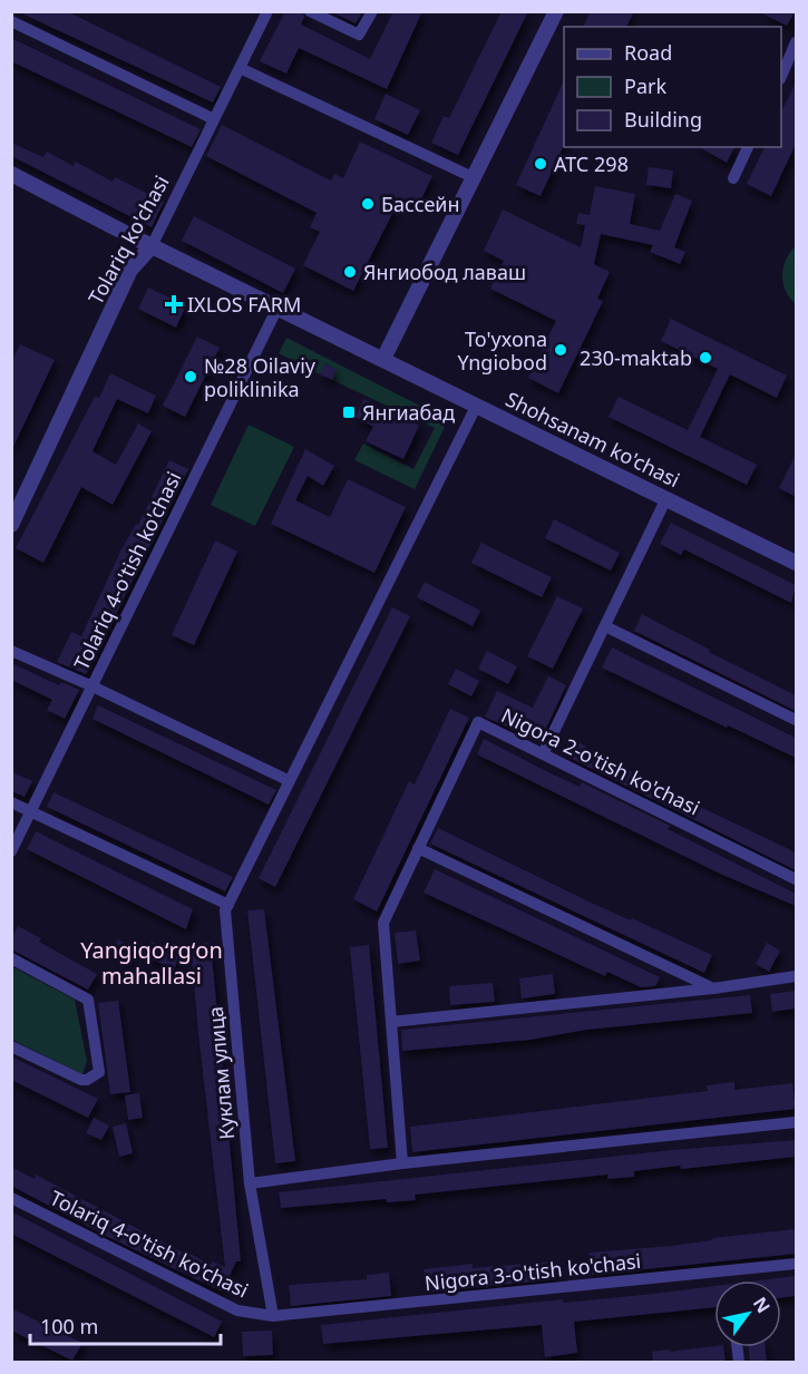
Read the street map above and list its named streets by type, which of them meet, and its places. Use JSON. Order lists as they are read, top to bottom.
{
  "streets": {
    "street": [
      "Tolariq ko'chasi",
      "Shohsanam ko'chasi",
      "Tolariq 4-o'tish ko'chasi",
      "Nigora 2-o'tish ko'chasi",
      "Куклам улица",
      "Nigora 3-o'tish ko'chasi"
    ]
  },
  "crossings": [
    ["Tolariq ko'chasi", "Shohsanam ko'chasi"],
    ["Shohsanam ko'chasi", "Tolariq 4-o'tish ko'chasi"],
    ["Tolariq 4-o'tish ko'chasi", "Куклам улица"],
    ["Tolariq 4-o'tish ko'chasi", "Nigora 3-o'tish ko'chasi"],
    ["Куклам улица", "Nigora 3-o'tish ko'chasi"]
  ],
  "districts": ["Yangiqoʻrgʻon mahallasi"],
  "places": {
    "other": [
      "АТС 298",
      "Бассейн",
      "Янгиобод лаваш",
      "To'yxona Yngiobod",
      "230-maktab",
      "№28 Oilaviy poliklinika"
    ],
    "health": ["IXLOS FARM"],
    "transit": ["Янгиабад"]
  },
  "legend": ["Road", "Park", "Building"],
  "scale_bar": "100 m",
  "north": "top right"
}
